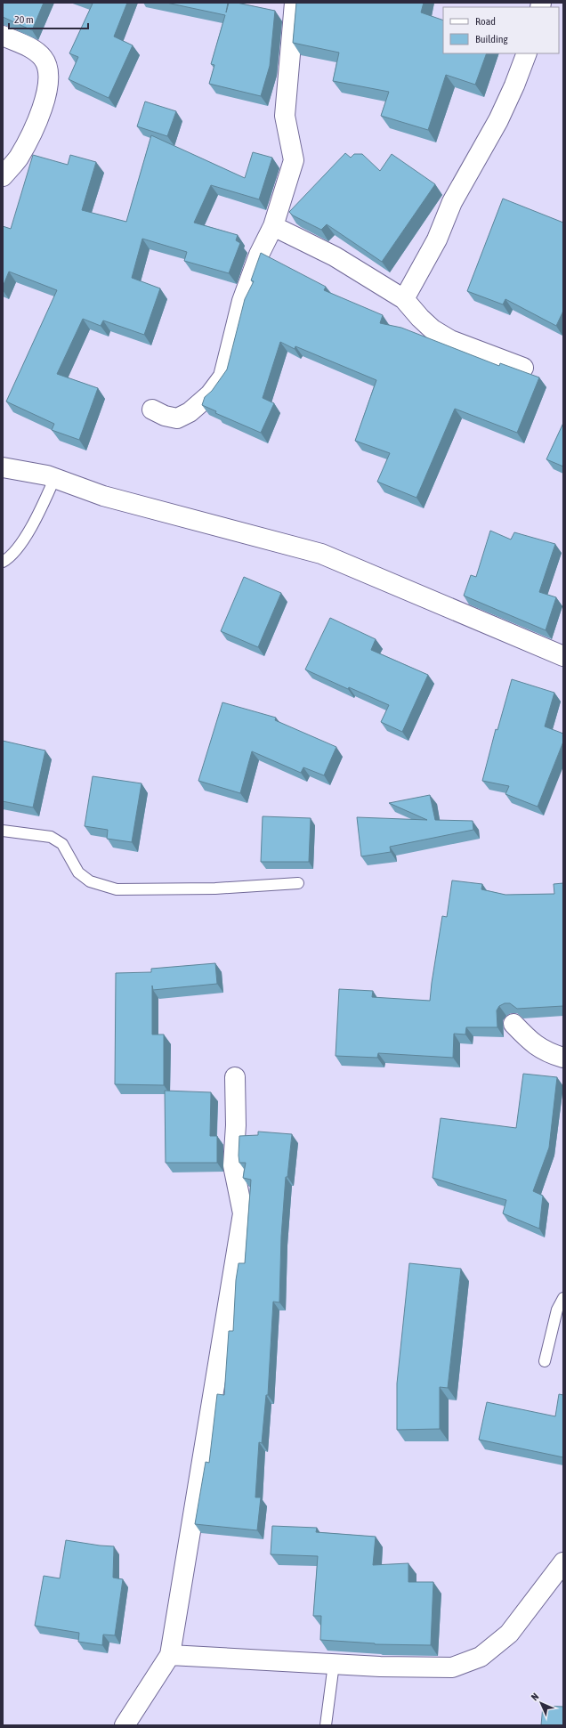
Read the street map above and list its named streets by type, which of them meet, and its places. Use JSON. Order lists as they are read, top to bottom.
{
  "legend": ["Road", "Building"],
  "scale_bar": "20 m",
  "north": "top left"
}
